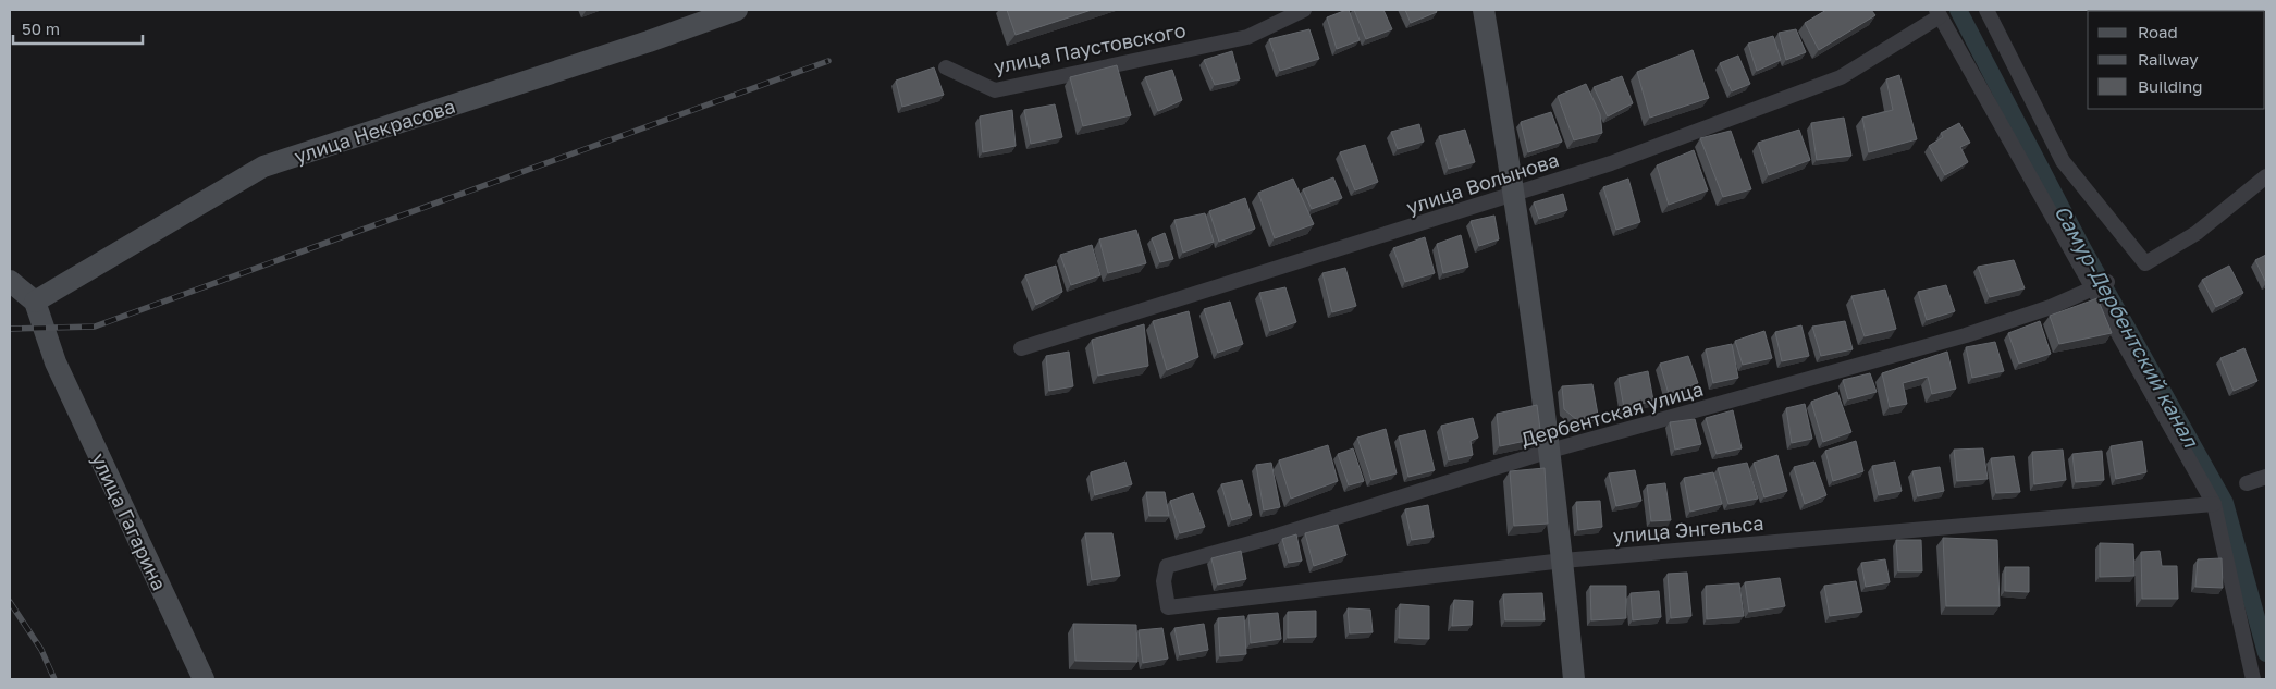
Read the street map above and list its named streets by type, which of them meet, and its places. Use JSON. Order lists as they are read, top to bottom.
{
  "streets": {
    "street": [
      "улица Паустовского",
      "улица Некрасова",
      "улица Волынова",
      "Дербентская улица",
      "улица Гагарина",
      "улица Энгельса"
    ]
  },
  "crossings": [
    ["улица Некрасова", "улица Гагарина"],
    ["Дербентская улица", "улица Энгельса"]
  ],
  "water": ["Самур-Дербентский канал"],
  "legend": ["Road", "Railway", "Building"],
  "scale_bar": "50 m"
}
